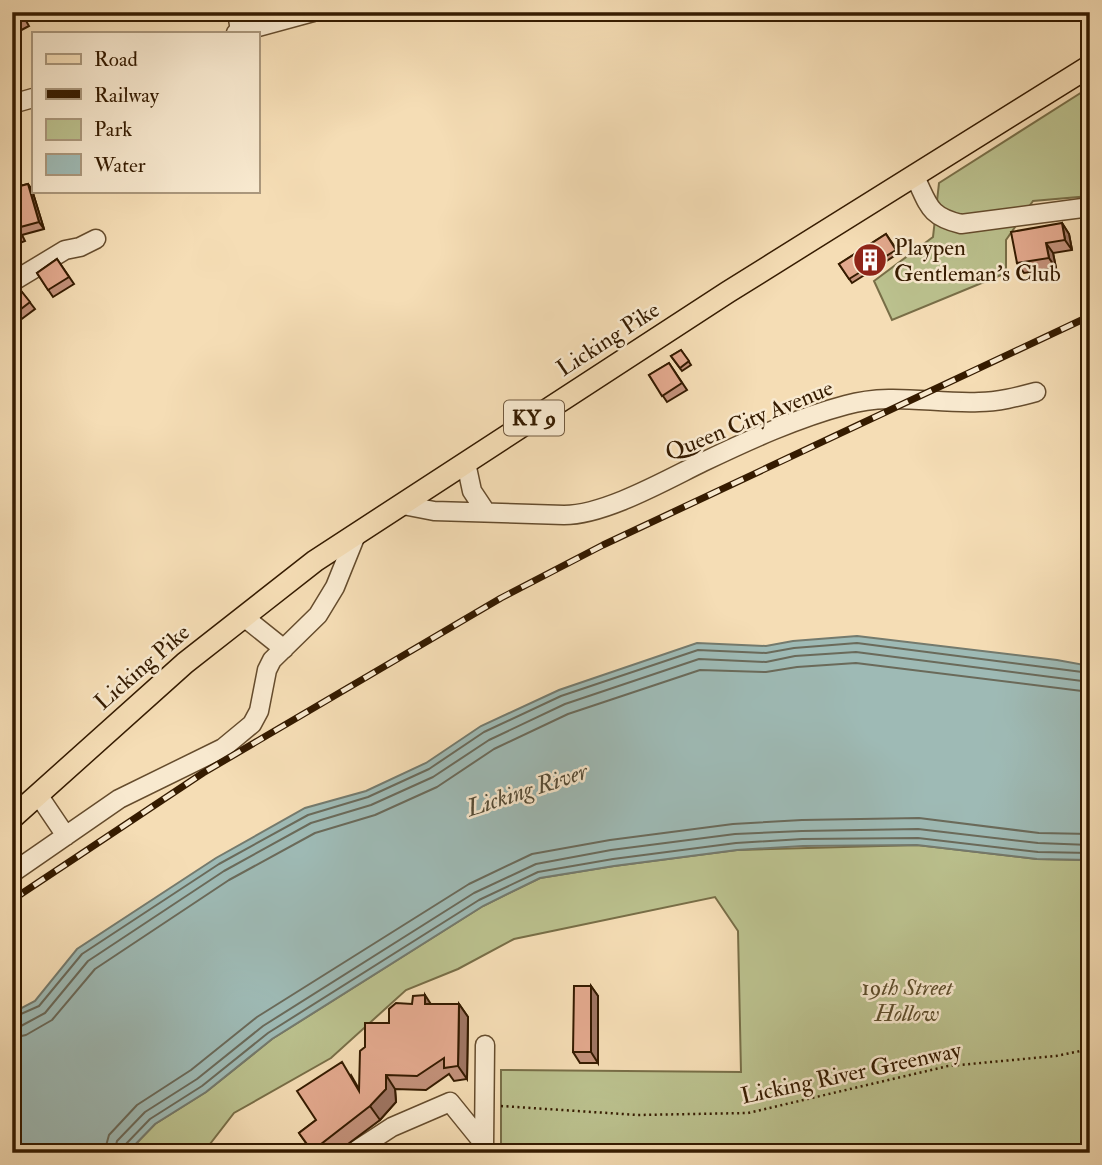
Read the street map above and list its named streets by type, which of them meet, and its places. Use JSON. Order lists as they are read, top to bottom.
{
  "streets": {
    "main road": ["Licking Pike", "KY 9"],
    "street": ["Queen City Avenue"],
    "path": ["Licking River Greenway"]
  },
  "crossings": [
    ["Licking Pike", "Queen City Avenue"]
  ],
  "water": ["Licking River"],
  "parks": ["19th Street Hollow"],
  "places": {
    "building": ["Playpen Gentleman's Club"]
  },
  "legend": [
    "Road",
    "Railway",
    "Park",
    "Water"
  ]
}
